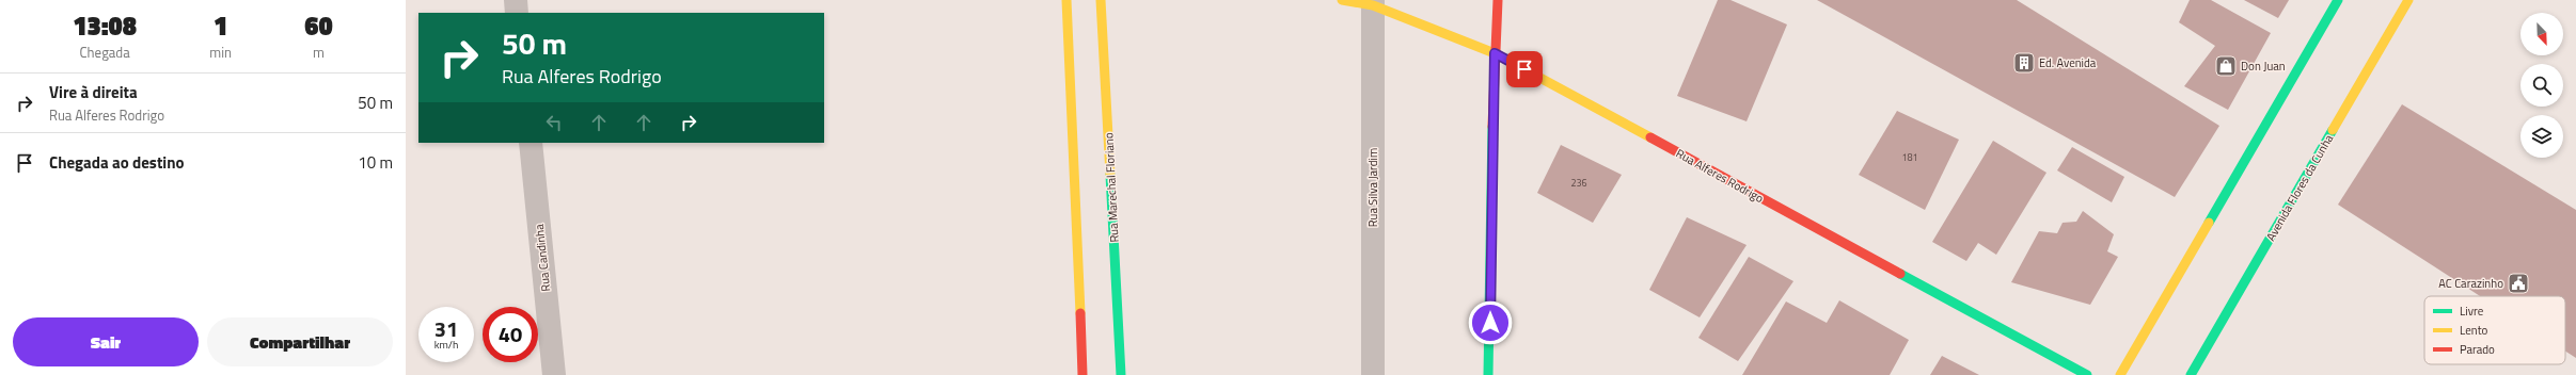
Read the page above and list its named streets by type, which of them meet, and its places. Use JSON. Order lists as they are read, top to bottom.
{
  "streets": {
    "street": [
      "Rua Alferes Rodrigo",
      "Rua Marechal Floriano",
      "Rua Silva Jardim",
      "Avenida Flores da Cunha",
      "Rua Candinha"
    ]
  },
  "crossings": [
    ["Rua Alferes Rodrigo", "Rua Silva Jardim"]
  ],
  "places": {
    "building": ["Ed. Avenida"],
    "shop": ["Don Juan"],
    "public building": ["AC Carazinho"]
  },
  "house_numbers": ["181", "236"],
  "legend": ["Livre", "Lento", "Parado"],
  "north": "bottom right",
  "page": {
    "eta": [
      "13:08",
      "Chegada",
      "1",
      "min",
      "60",
      "m"
    ],
    "turn": ["50 m", "Rua Alferes Rodrigo"],
    "list": [
      {
        "name": "Vire à direita",
        "note": "Rua Alferes Rodrigo",
        "value": "50 m"
      },
      {
        "name": "Chegada ao destino",
        "value": "10 m"
      }
    ],
    "speed": "31 km/h",
    "limit": "40",
    "buttons": ["Sair", "Compartilhar"]
  }
}
